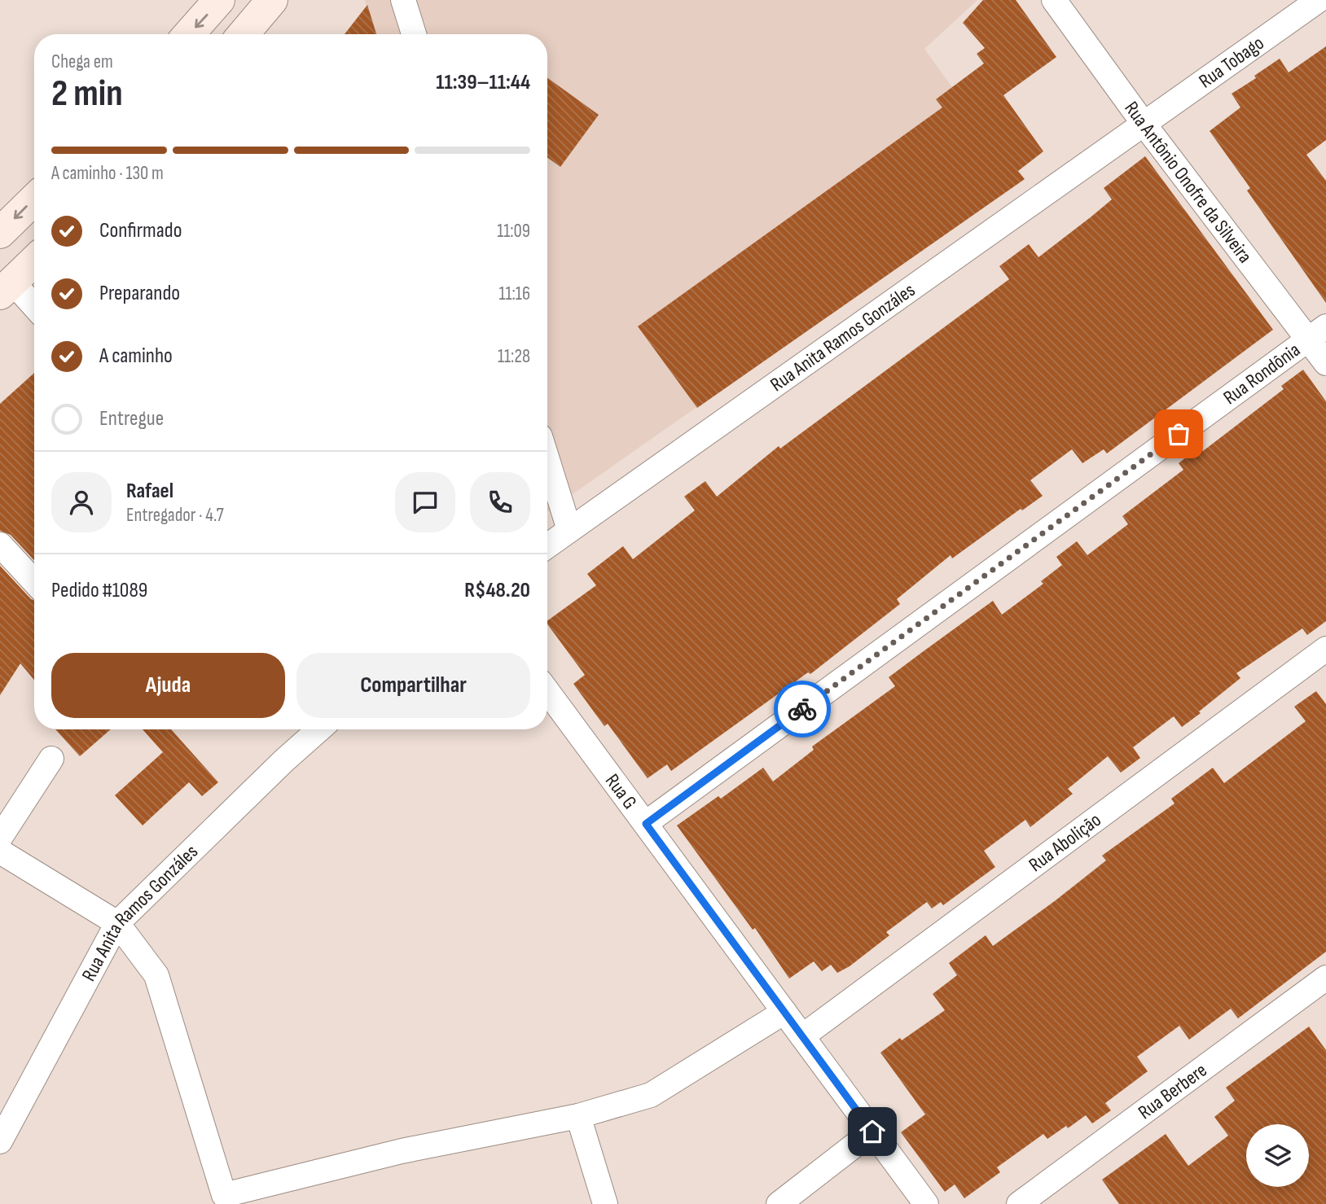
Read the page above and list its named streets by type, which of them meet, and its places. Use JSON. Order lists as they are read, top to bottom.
{
  "streets": {
    "street": [
      "Rua Tobago",
      "Rua Antônio Onofre da Silveira",
      "Rua Anita Ramos Gonzáles",
      "Rua Rondônia",
      "Rua G",
      "Rua Abolição",
      "Rua Berbere"
    ]
  },
  "crossings": [
    ["Rua Tobago", "Rua Antônio Onofre da Silveira"],
    ["Rua Tobago", "Rua Anita Ramos Gonzáles"],
    ["Rua Antônio Onofre da Silveira", "Rua Anita Ramos Gonzáles"],
    ["Rua Antônio Onofre da Silveira", "Rua Rondônia"],
    ["Rua Rondônia", "Rua G"],
    ["Rua G", "Rua Abolição"]
  ],
  "page": {
    "heading": ["2 min", "Chega em", "11:39–11:44"],
    "panel": [
      "Rafael",
      "Entregador · 4.7",
      "Pedido #1089",
      "R$48.20"
    ],
    "bar": "A caminho · 130 m",
    "list": [
      ["Confirmado", "11:09"],
      ["Preparando", "11:16"],
      ["A caminho", "11:28"],
      "Entregue"
    ],
    "buttons": ["Ajuda", "Compartilhar"]
  }
}
